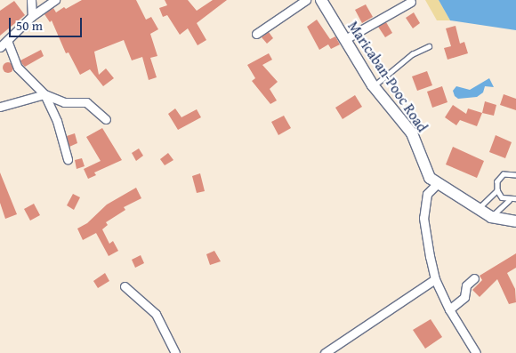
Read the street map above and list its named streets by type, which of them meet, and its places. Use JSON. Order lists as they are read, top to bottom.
{
  "streets": {
    "street": ["Maricaban-Pooc Road"]
  },
  "scale_bar": "50 m"
}
